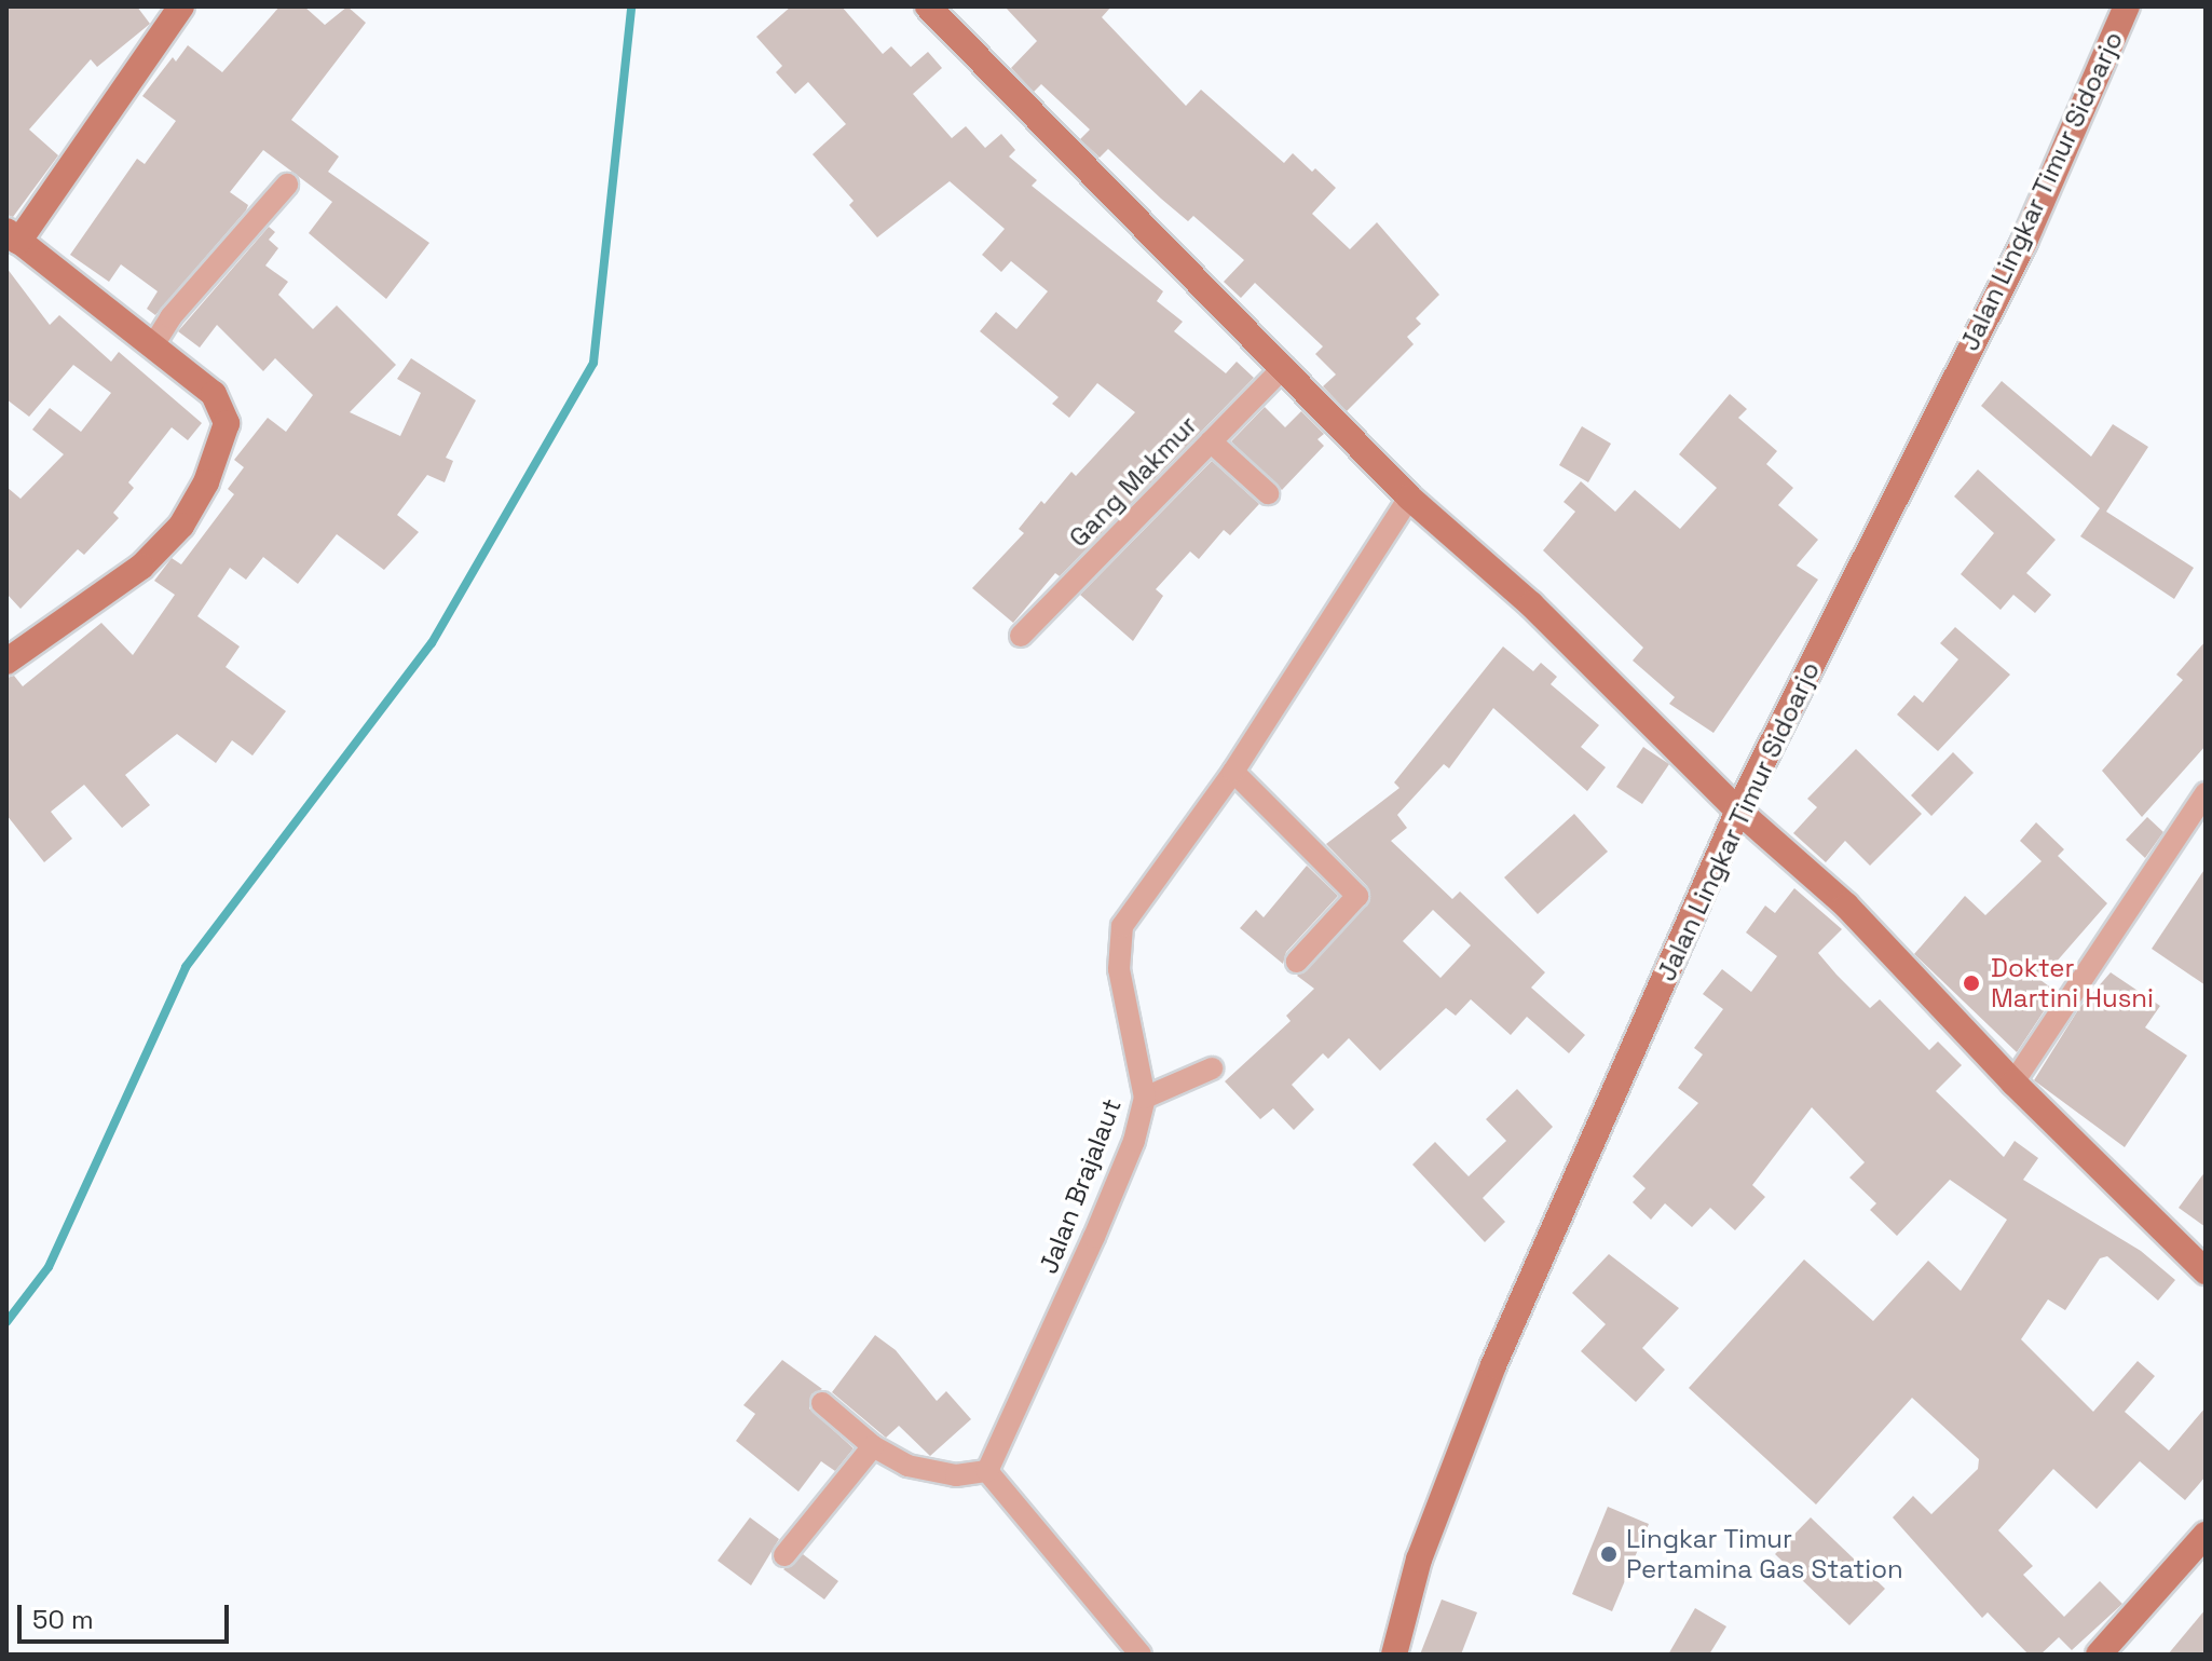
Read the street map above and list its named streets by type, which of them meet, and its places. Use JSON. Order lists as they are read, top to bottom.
{
  "streets": {
    "street": ["Jalan Lingkar Timur Sidoarjo", "Gang Makmur", "Jalan Brajalaut"]
  },
  "places": ["Dokter Martini Husni", "Lingkar Timur Pertamina Gas Station"],
  "scale_bar": "50 m"
}
